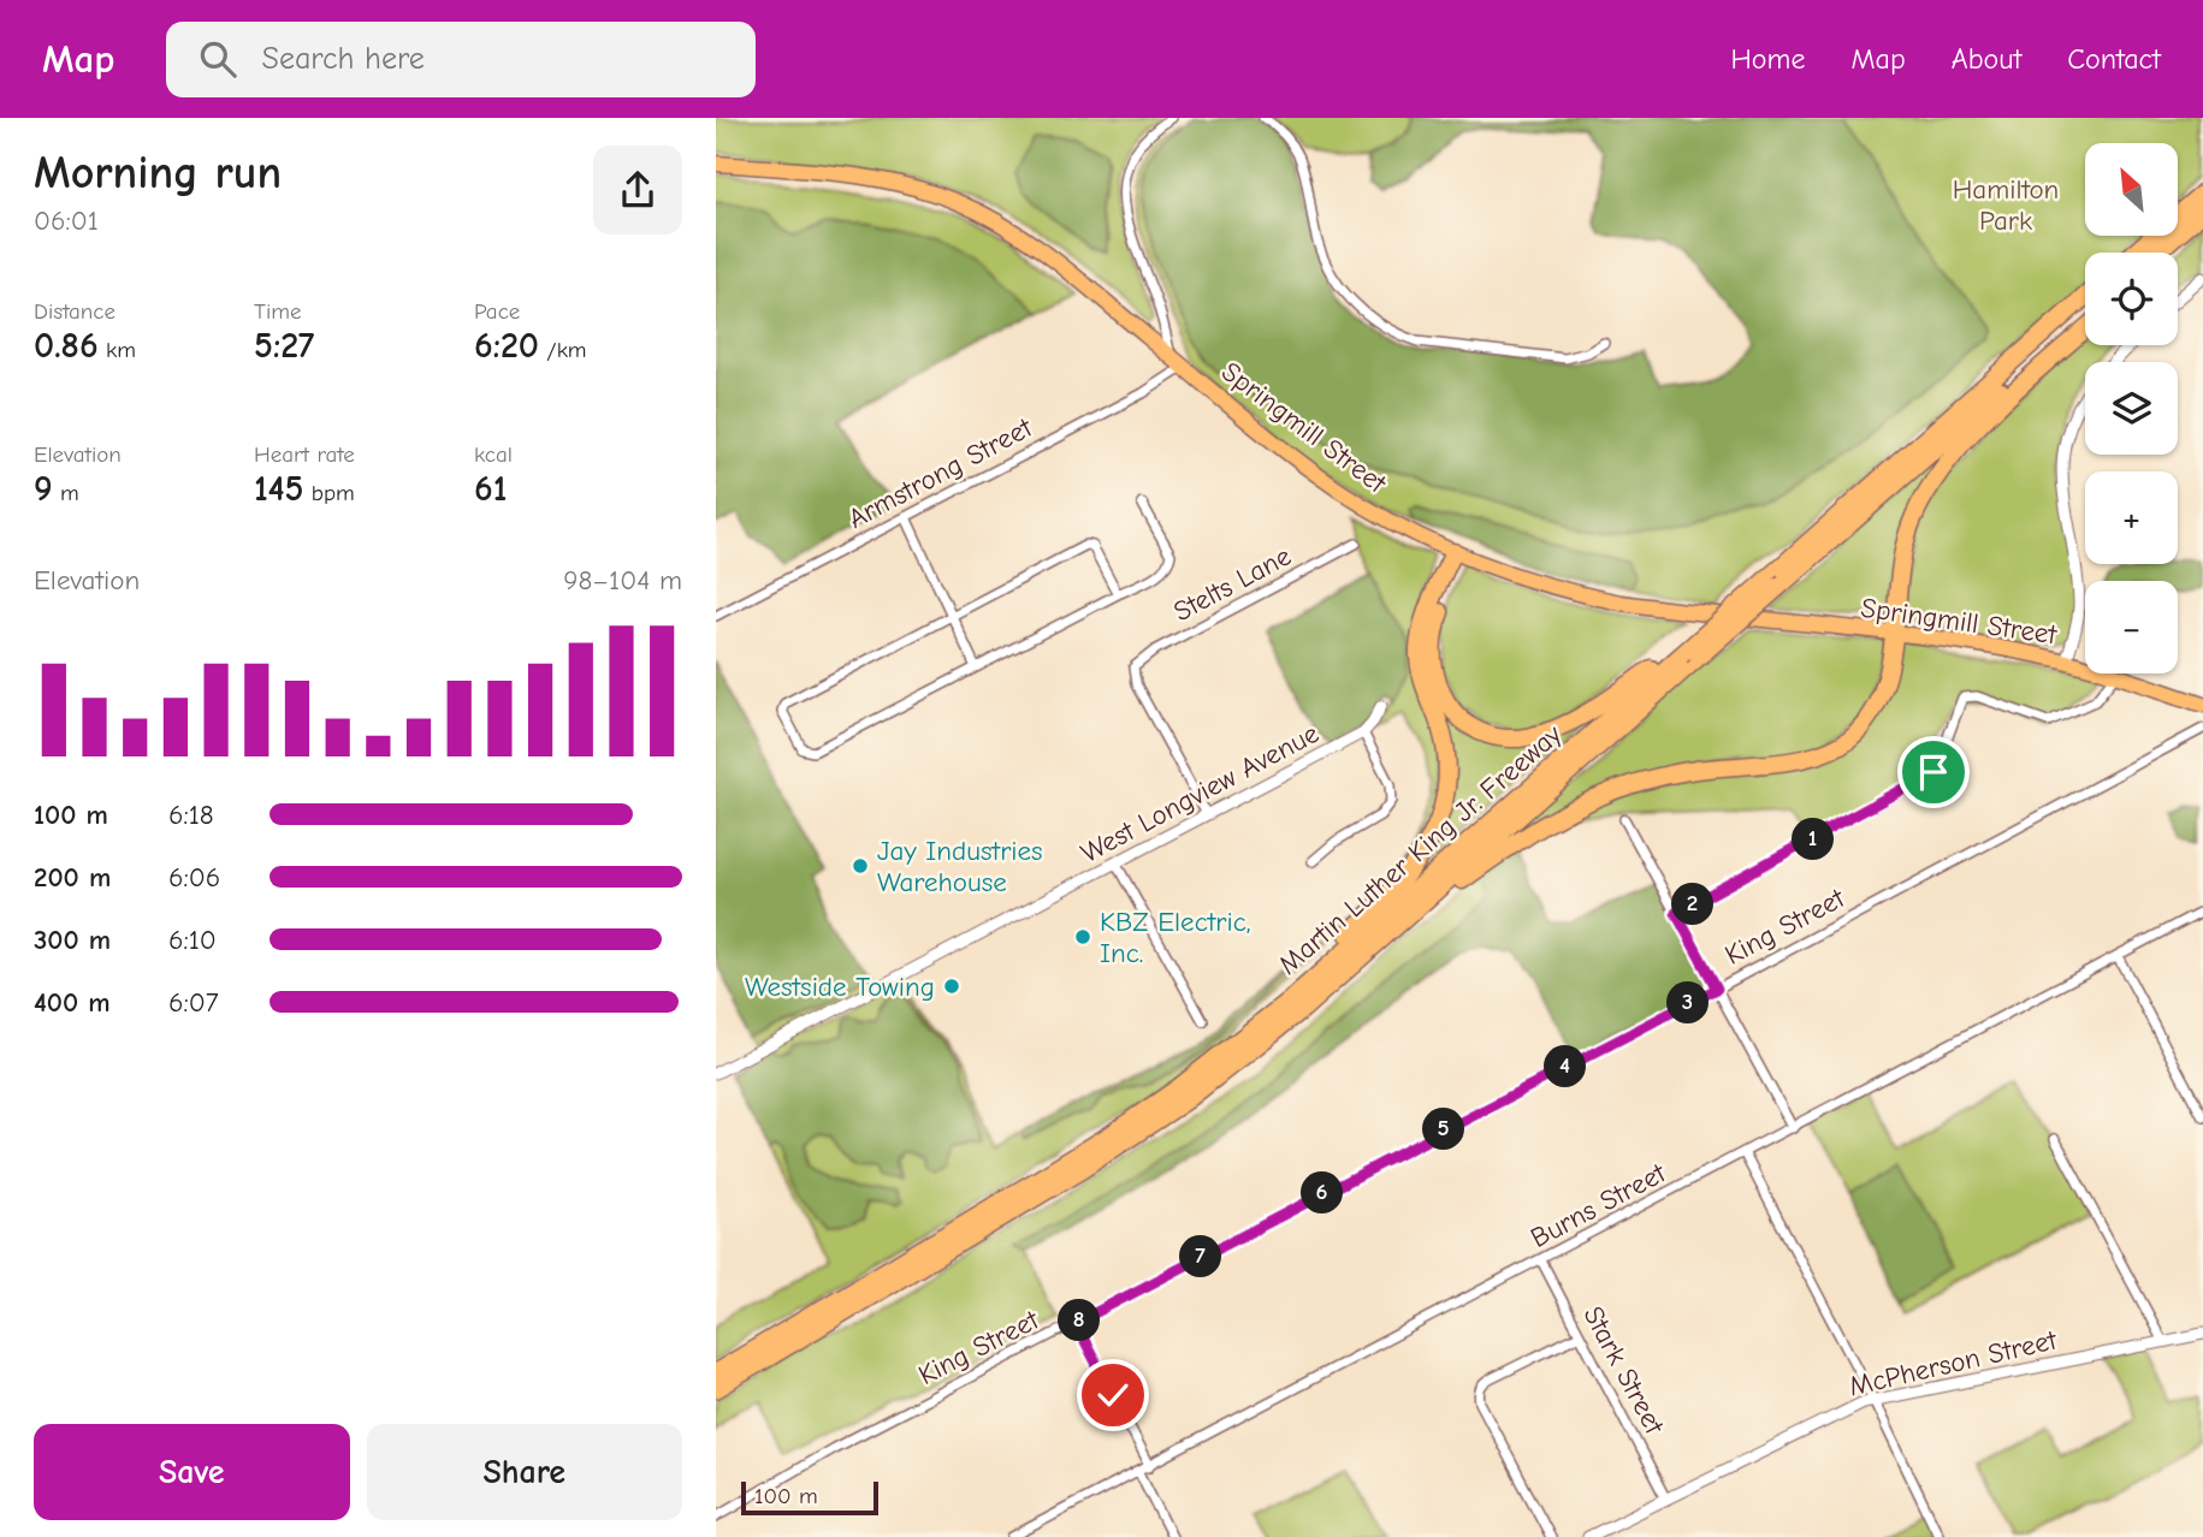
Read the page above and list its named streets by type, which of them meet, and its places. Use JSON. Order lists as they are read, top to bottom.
{
  "streets": {
    "highway": ["Martin Luther King Jr. Freeway"],
    "main road": ["Springmill Street"],
    "street": [
      "Armstrong Street",
      "Stelts Lane",
      "West Longview Avenue",
      "King Street",
      "Burns Street",
      "McPherson Street",
      "Stark Street"
    ]
  },
  "crossings": [
    ["Springmill Street", "Armstrong Street"],
    ["Stelts Lane", "West Longview Avenue"],
    ["Burns Street", "Stark Street"],
    ["McPherson Street", "Stark Street"]
  ],
  "parks": ["Hamilton Park"],
  "places": ["Jay Industries Warehouse", "KBZ Electric, Inc.", "Westside Towing"],
  "scale_bar": "100 m",
  "north": "top left",
  "page": {
    "header": "Map",
    "search": "Search here",
    "nav": [
      "Home",
      "Map",
      "About",
      "Contact"
    ],
    "heading": ["Morning run", "06:01"],
    "map_buttons": ["+", "−"],
    "stats": [
      ["Distance", "0.86 km"],
      ["Time", "5:27"],
      ["Pace", "6:20 /km"],
      ["Elevation", "9 m"],
      ["Heart rate", "145 bpm"],
      ["kcal", "61"]
    ],
    "chart": ["Elevation", "98–104 m"],
    "list": [
      {
        "name": "100 m",
        "note": "6:18"
      },
      {
        "name": "200 m",
        "note": "6:06"
      },
      {
        "name": "300 m",
        "note": "6:10"
      },
      {
        "name": "400 m",
        "note": "6:07"
      }
    ],
    "pins": [
      "1",
      "2",
      "3",
      "4",
      "5",
      "6",
      "7",
      "8"
    ],
    "buttons": ["Save", "Share"],
    "scale": "100 m"
  }
}
